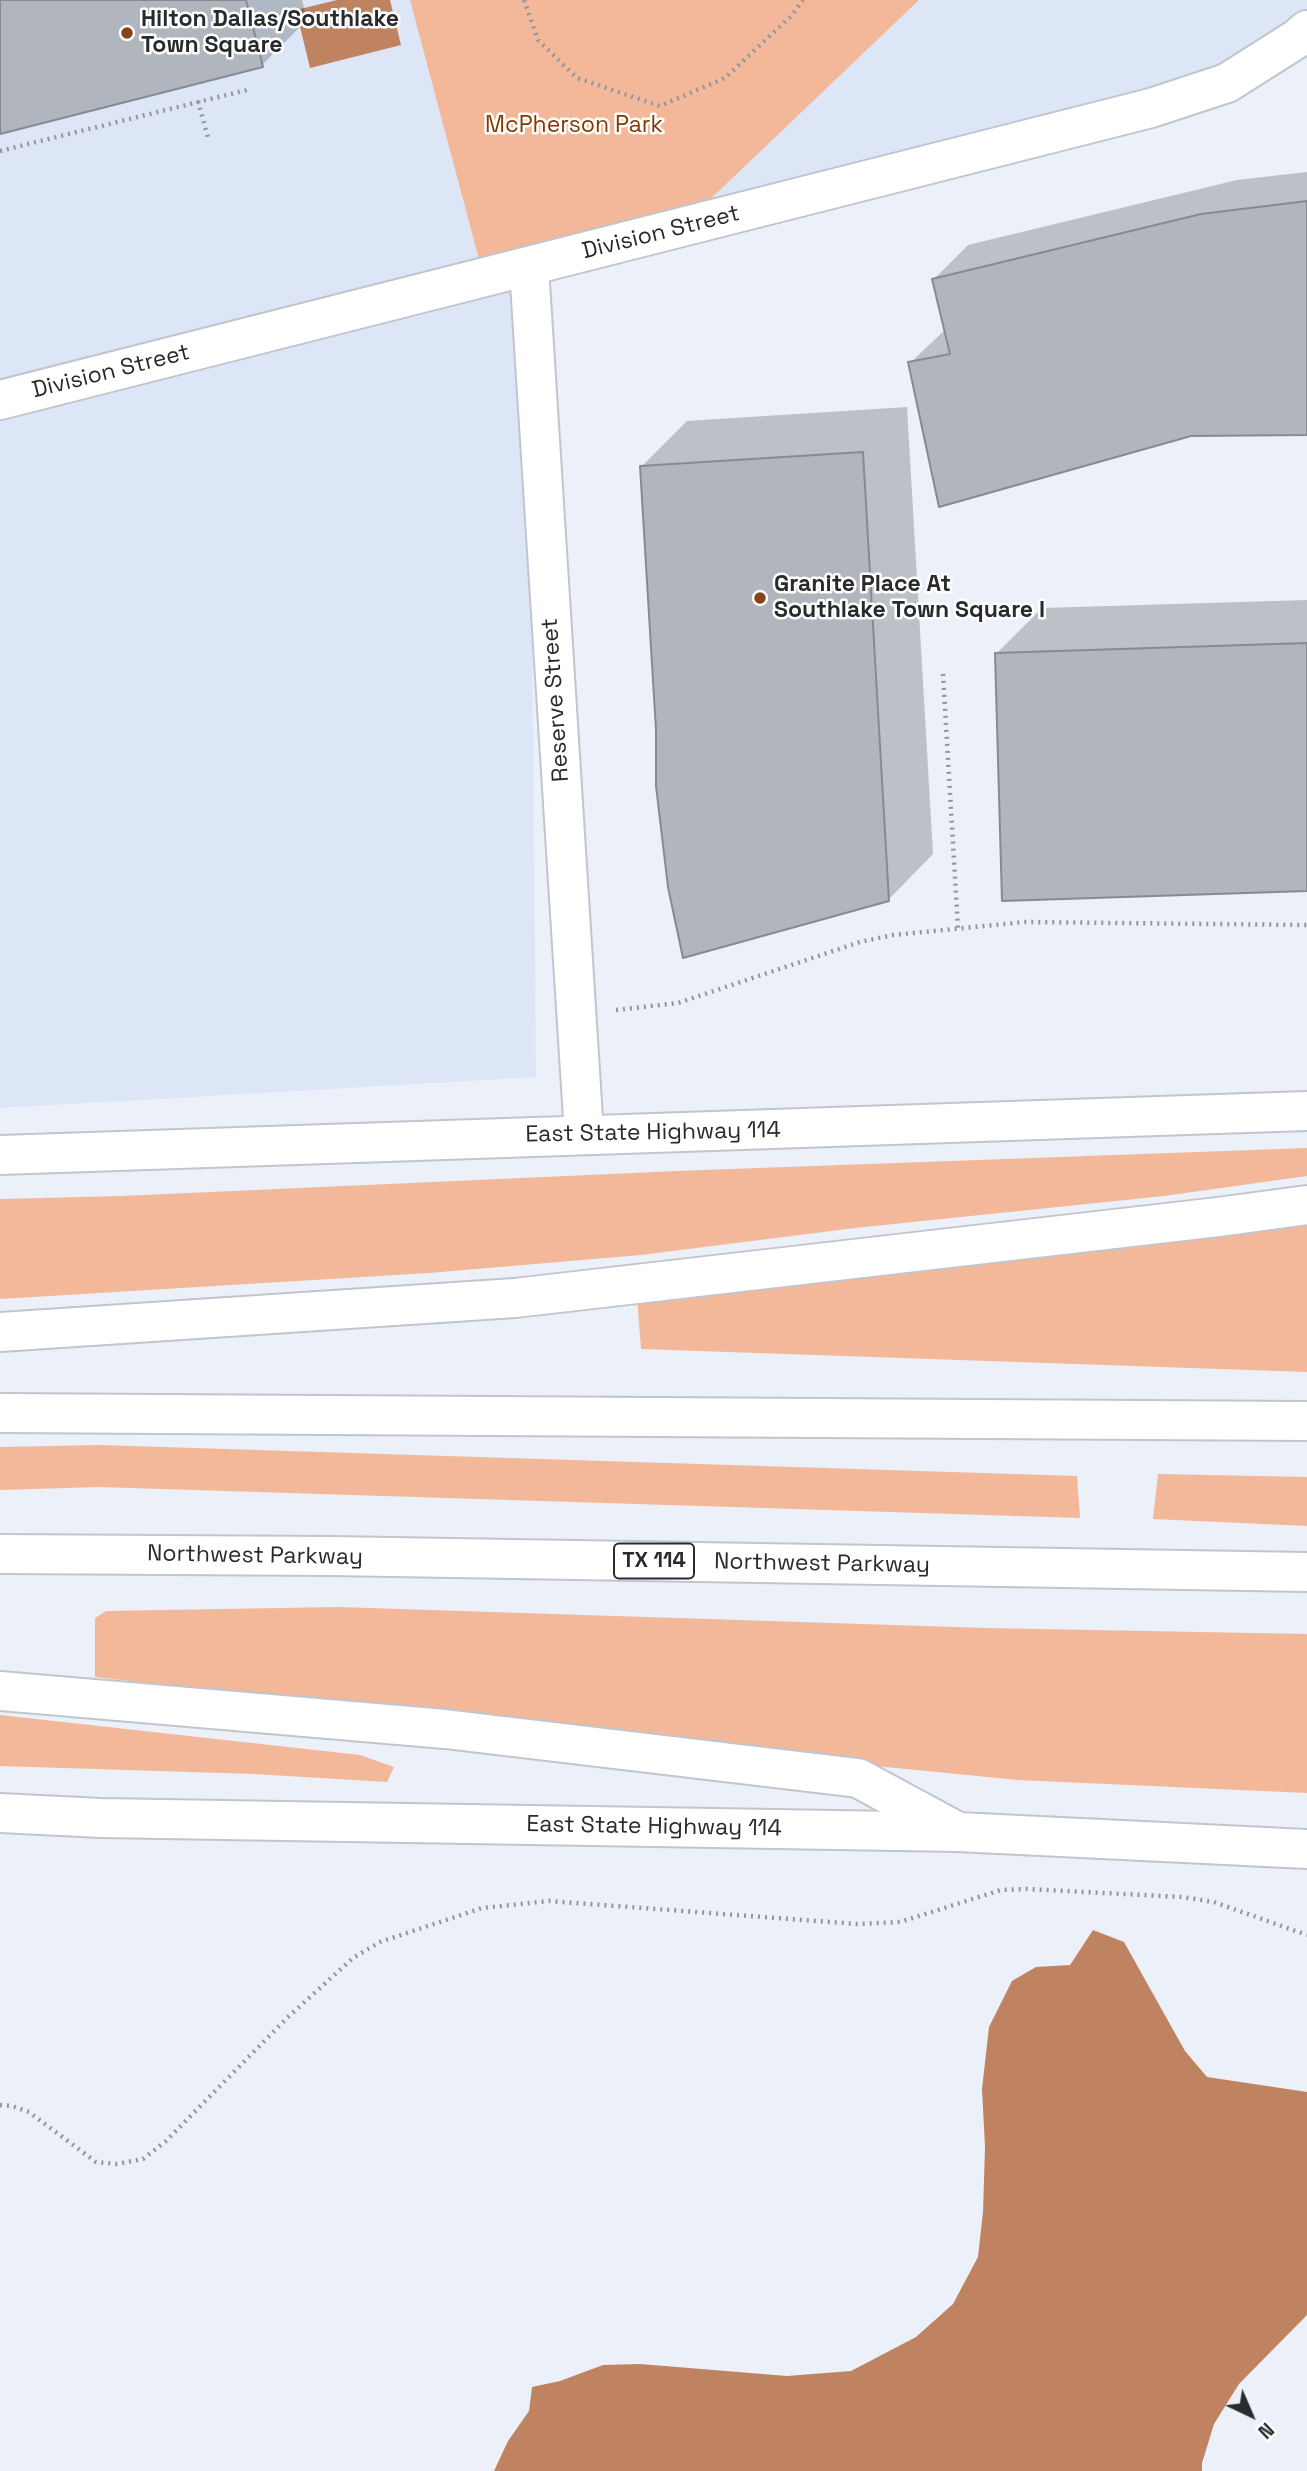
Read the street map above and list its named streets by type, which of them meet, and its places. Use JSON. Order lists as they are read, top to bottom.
{
  "streets": {
    "main road": [
      "Division Street",
      "Reserve Street",
      "East State Highway 114",
      "Northwest Parkway",
      "TX 114"
    ]
  },
  "crossings": [
    ["Division Street", "Reserve Street"],
    ["Reserve Street", "East State Highway 114"]
  ],
  "parks": ["McPherson Park"],
  "places": ["Hilton Dallas/Southlake Town Square", "Granite Place At Southlake Town Square I"],
  "north": "bottom right"
}
